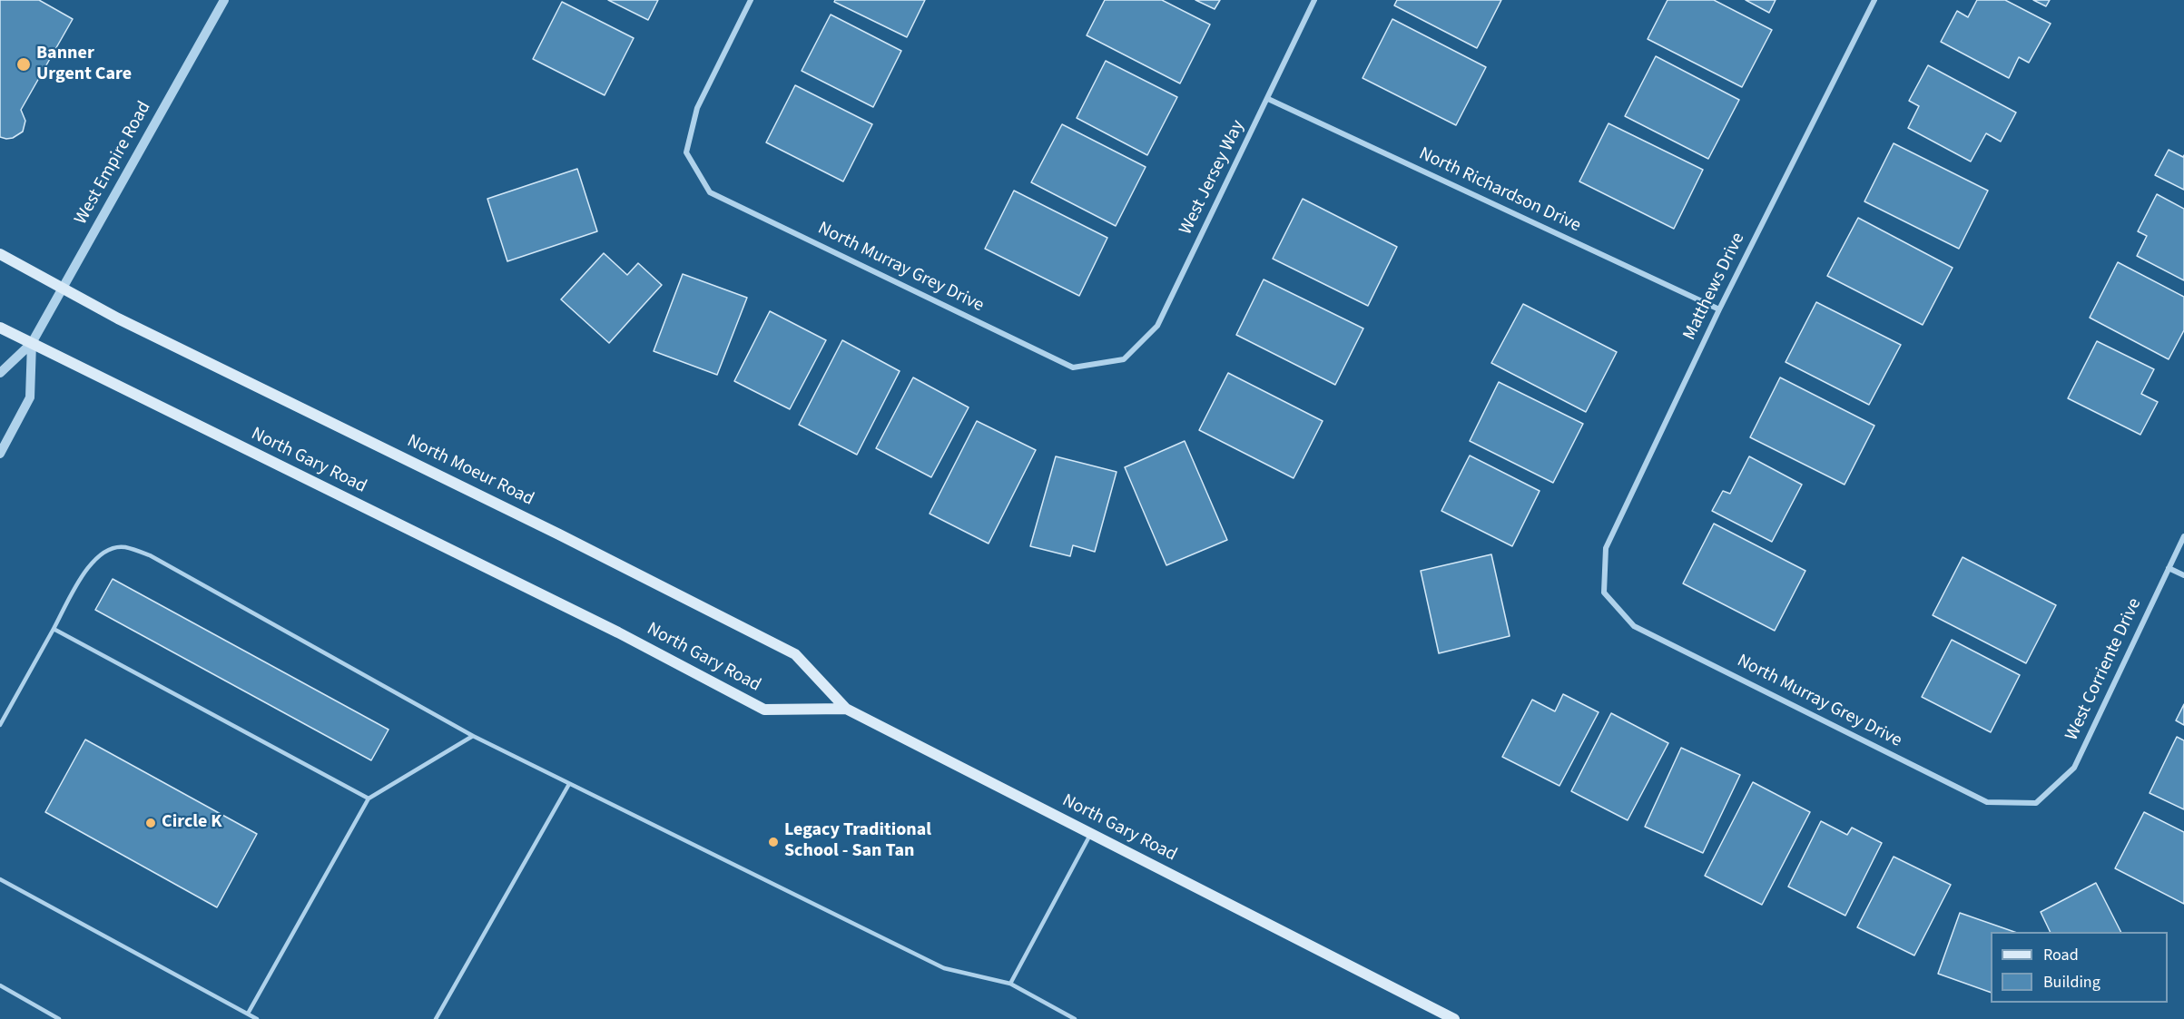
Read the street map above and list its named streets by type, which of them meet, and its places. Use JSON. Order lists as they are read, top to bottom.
{
  "streets": {
    "main road": ["North Gary Road", "North Moeur Road"],
    "street": [
      "West Empire Road",
      "West Jersey Way",
      "North Richardson Drive",
      "North Murray Grey Drive",
      "Matthews Drive",
      "West Corriente Drive"
    ]
  },
  "crossings": [
    ["West Empire Road", "North Gary Road"],
    ["West Empire Road", "North Moeur Road"],
    ["West Jersey Way", "North Richardson Drive"],
    ["West Jersey Way", "North Murray Grey Drive"],
    ["North Richardson Drive", "Matthews Drive"],
    ["North Murray Grey Drive", "Matthews Drive"],
    ["North Murray Grey Drive", "West Corriente Drive"],
    ["North Gary Road", "North Moeur Road"]
  ],
  "places": ["Banner Urgent Care", "Circle K", "Legacy Traditional School - San Tan"],
  "legend": ["Road", "Building"]
}
